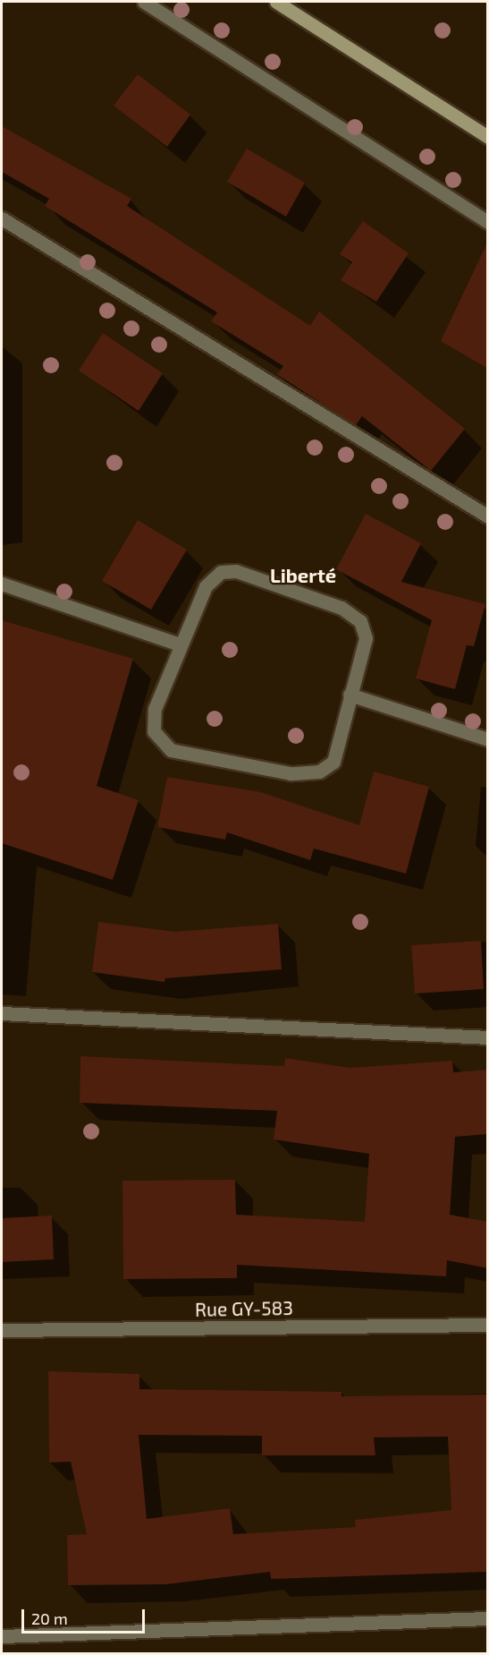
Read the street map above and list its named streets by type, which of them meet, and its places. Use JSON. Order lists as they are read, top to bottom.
{
  "streets": {
    "street": ["Rue GY-583"]
  },
  "districts": ["Liberté"],
  "scale_bar": "20 m"
}
